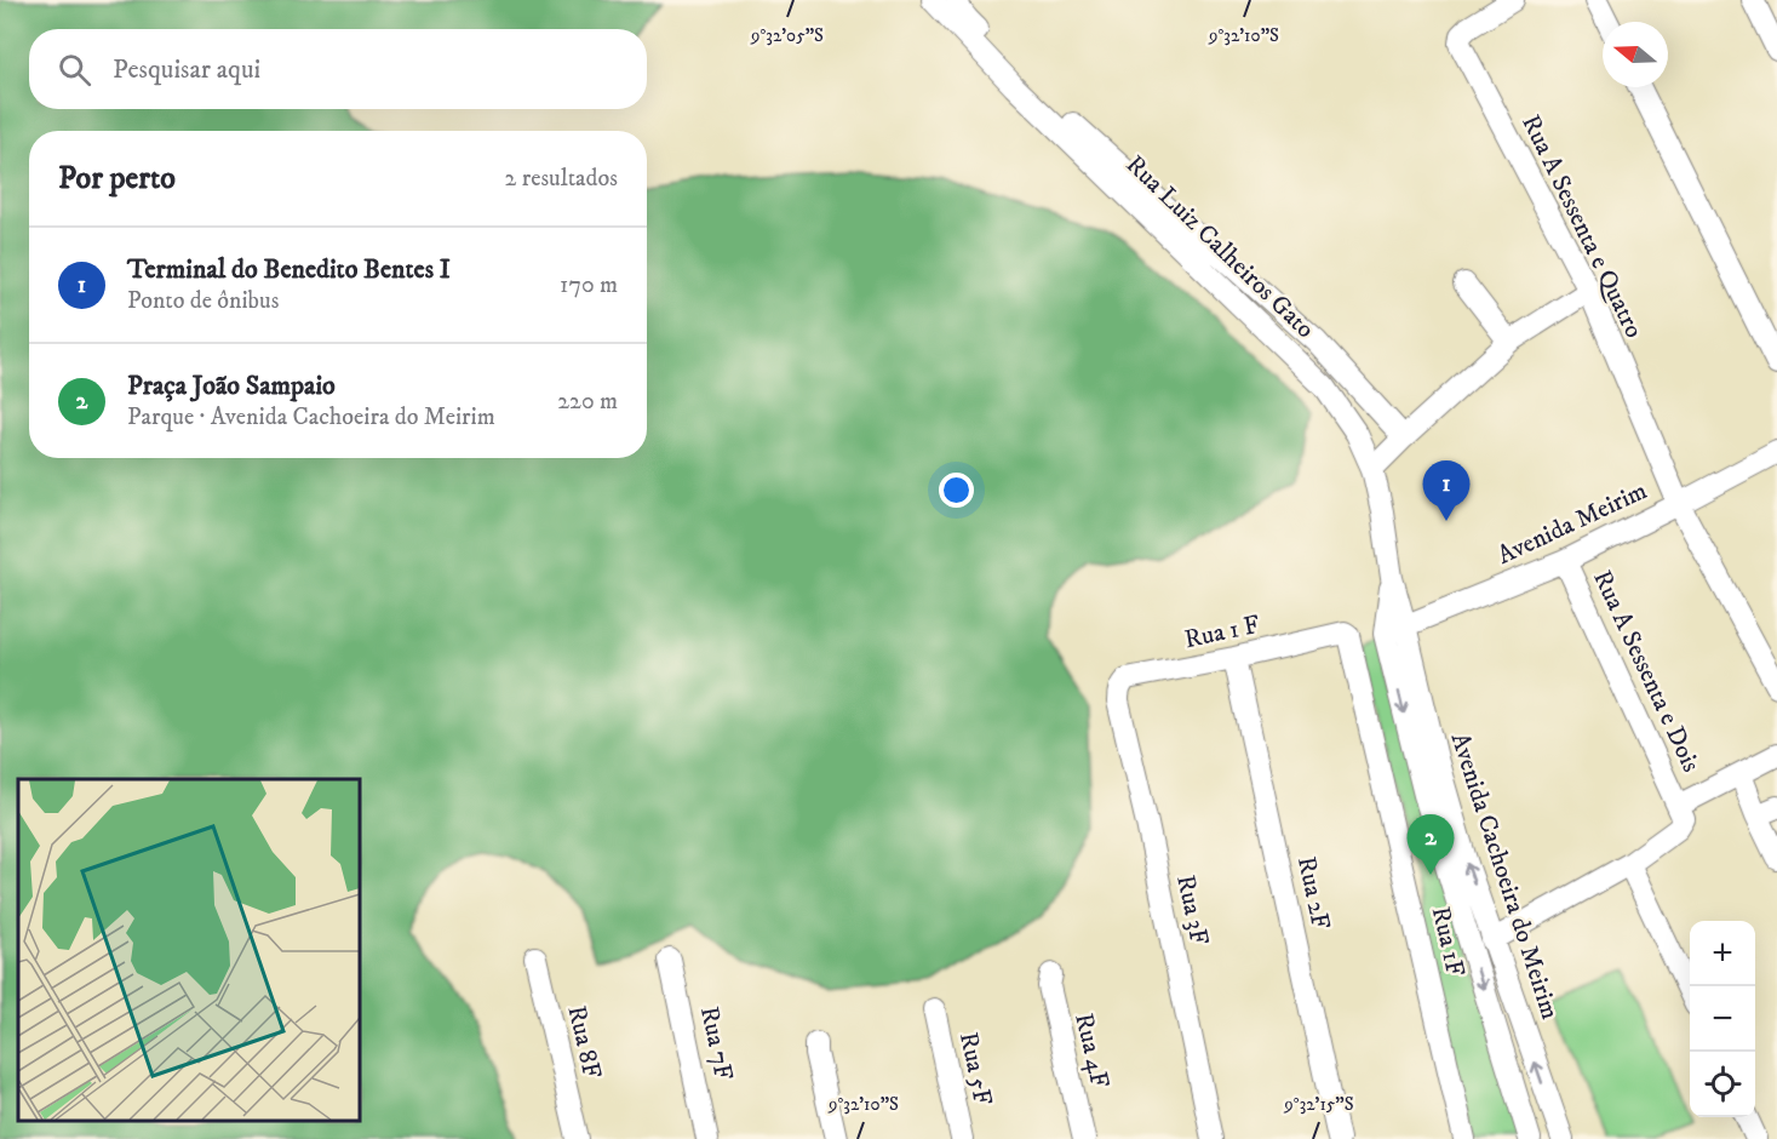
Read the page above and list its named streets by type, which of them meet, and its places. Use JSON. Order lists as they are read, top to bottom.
{
  "streets": {
    "street": [
      "Rua A Sessenta e Quatro",
      "Rua Luiz Calheiros Gato",
      "Avenida Meirim",
      "Rua 1 F",
      "Rua A Sessenta e Dois",
      "Avenida Cachoeira do Meirim",
      "Rua 2F",
      "Rua 3F",
      "Rua 1F",
      "Rua 8F",
      "Rua 7F",
      "Rua 4F",
      "Rua 5F"
    ]
  },
  "crossings": [
    ["Rua A Sessenta e Quatro", "Avenida Meirim"],
    ["Rua Luiz Calheiros Gato", "Avenida Meirim"],
    ["Rua Luiz Calheiros Gato", "Avenida Cachoeira do Meirim"],
    ["Avenida Meirim", "Rua A Sessenta e Dois"],
    ["Avenida Meirim", "Avenida Cachoeira do Meirim"],
    ["Rua 1 F", "Rua 2F"],
    ["Rua 1 F", "Rua 3F"],
    ["Rua 1 F", "Rua 1F"]
  ],
  "north": "left",
  "page": {
    "search": "Pesquisar aqui",
    "heading": ["Por perto", "2 resultados"],
    "list": [
      {
        "mark": "1",
        "name": "Terminal do Benedito Bentes I",
        "note": "Ponto de ônibus",
        "value": "170 m"
      },
      {
        "mark": "2",
        "name": "Praça João Sampaio",
        "note": "Parque · Avenida Cachoeira do Meirim",
        "value": "220 m"
      }
    ],
    "pins": ["1", "2"],
    "map_buttons": ["+", "−"]
  },
  "coordinates": ["9°32'05\"S", "9°32'10\"S", "9°32'15\"S"]
}
